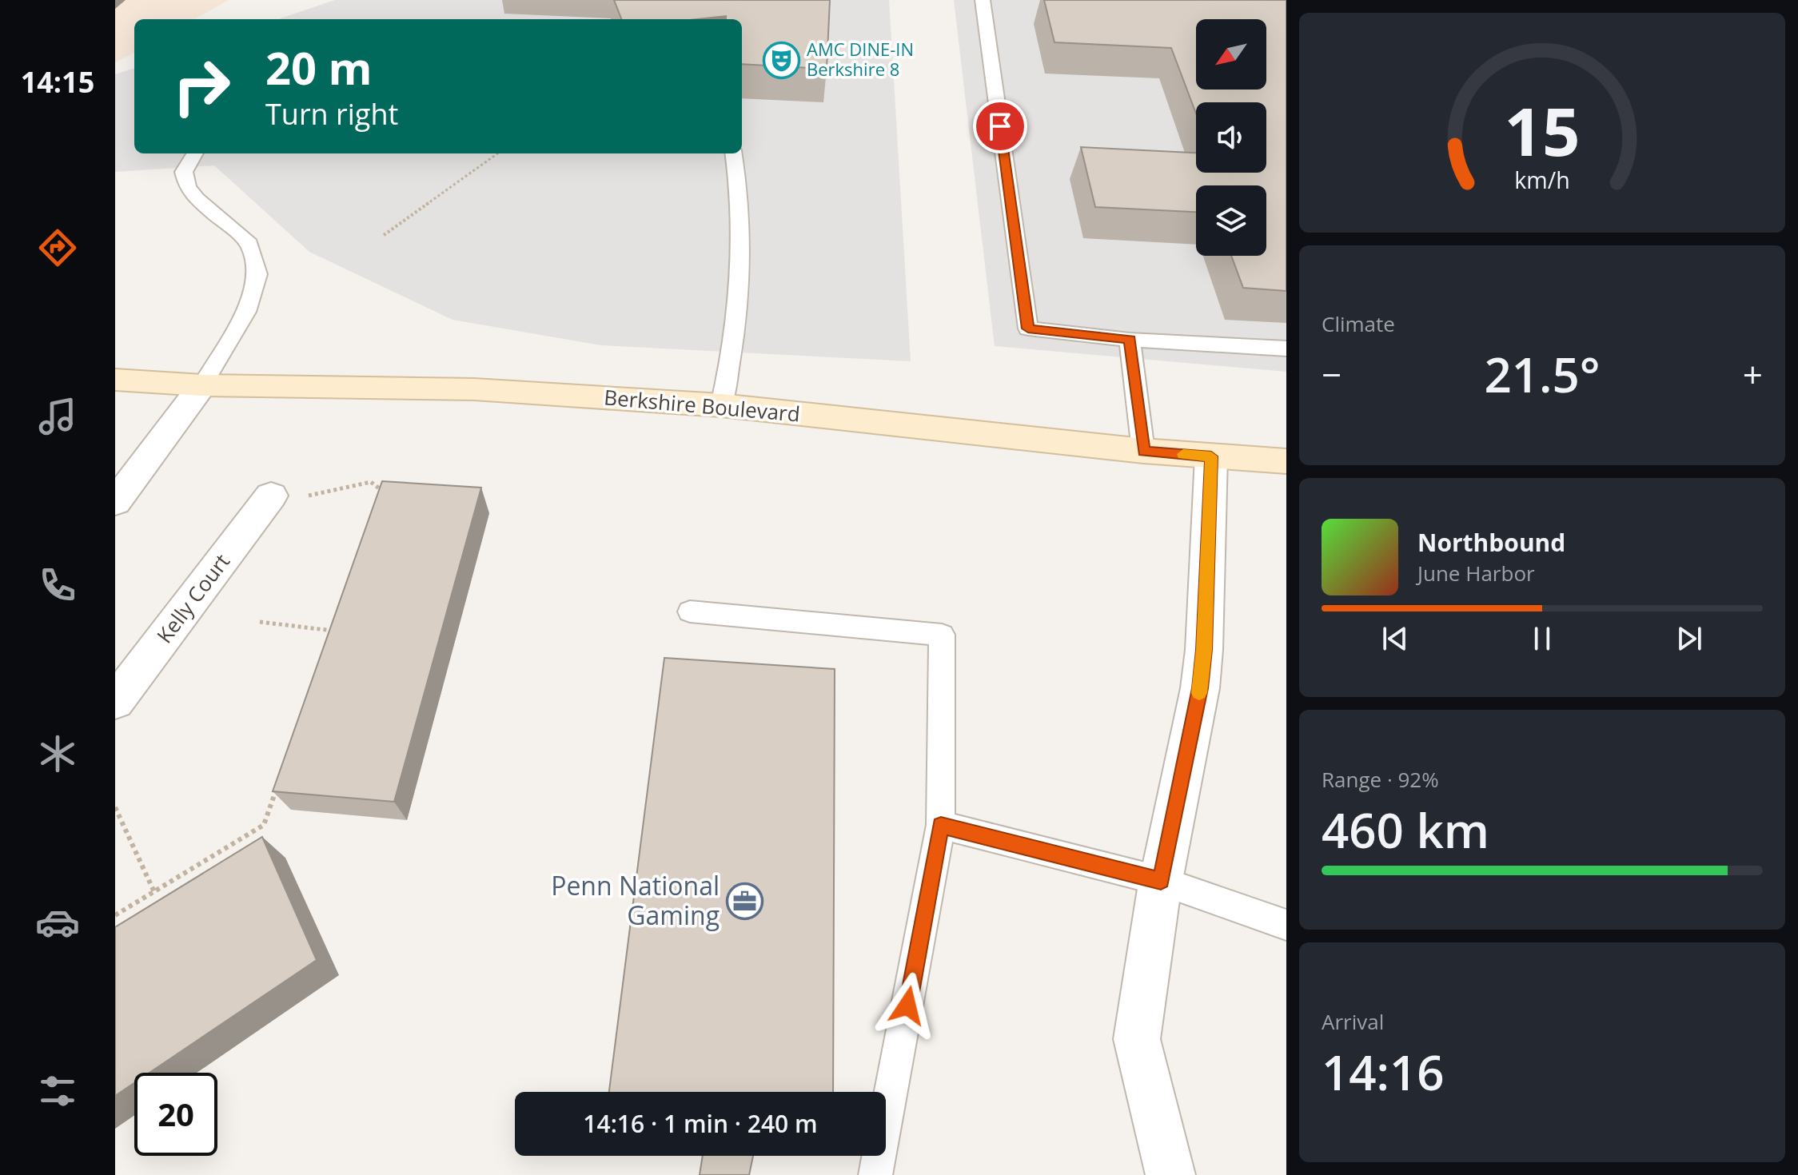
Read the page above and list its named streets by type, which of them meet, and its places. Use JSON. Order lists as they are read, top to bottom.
{
  "streets": {
    "main road": ["Berkshire Boulevard"],
    "street": ["Kelly Court"]
  },
  "places": {
    "theatre": ["AMC DINE-IN Berkshire 8"],
    "office": ["Penn National Gaming"]
  },
  "north": "bottom left",
  "page": {
    "tabs": "14:15",
    "turn": ["20 m", "Turn right"],
    "tile": [
      "Climate",
      ["Range · 92%", "460 km"],
      ["Arrival", "14:16"]
    ],
    "heat": ["−", "21.5°", "+"],
    "song": ["Northbound", "June Harbor"],
    "limit": "20",
    "trip": "14:16 · 1 min · 240 m",
    "gauge": ["15", "km/h"]
  }
}
